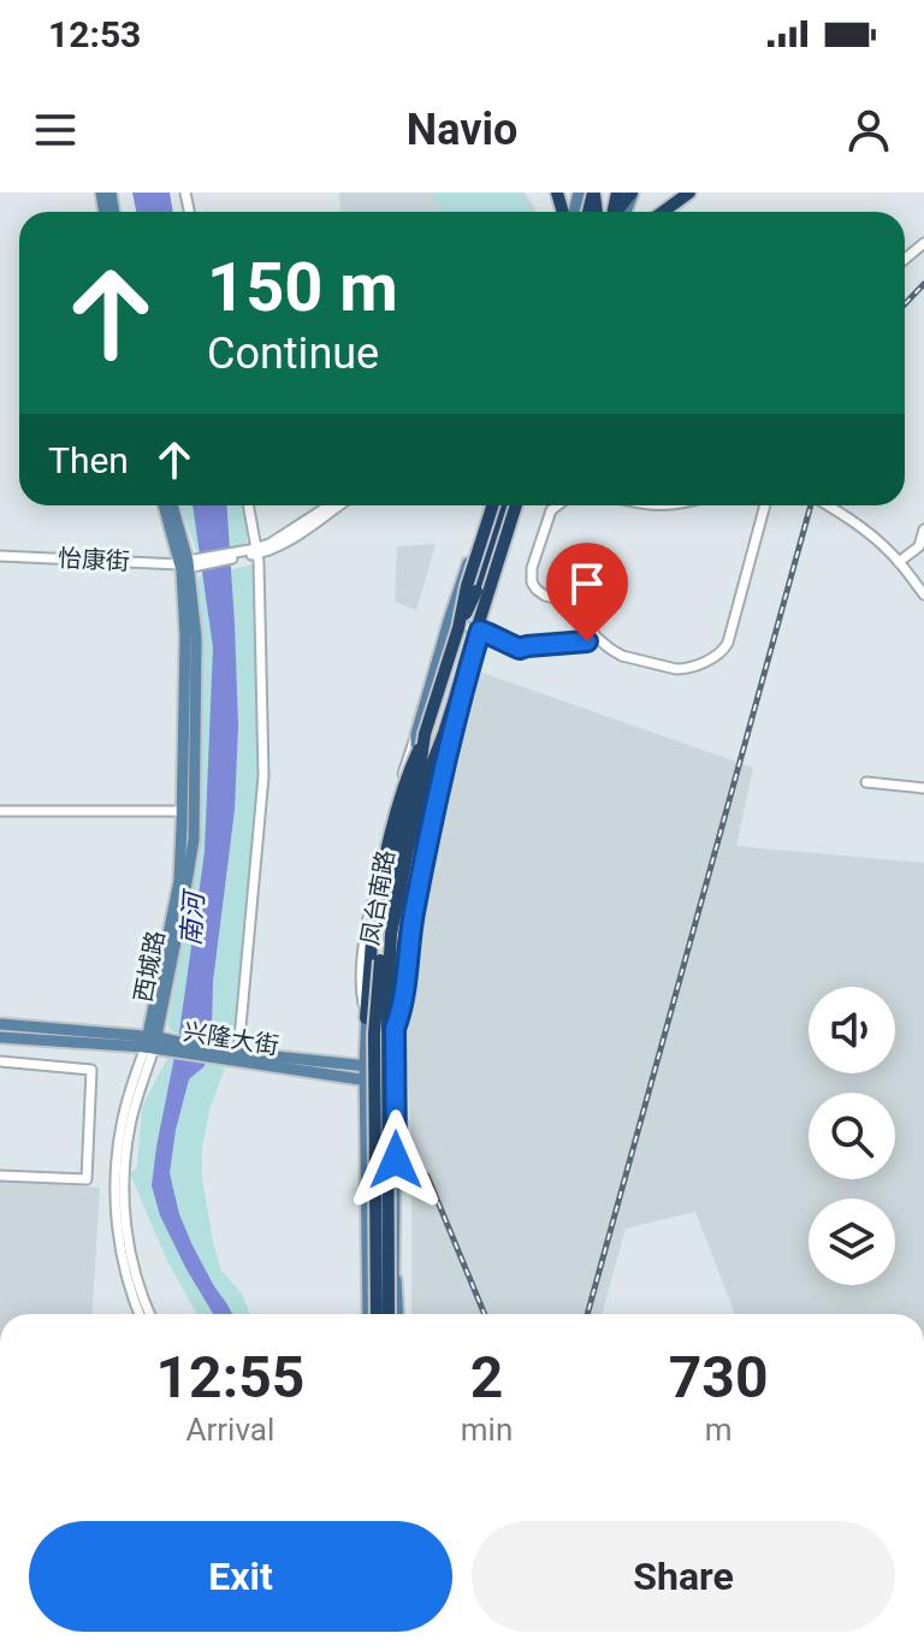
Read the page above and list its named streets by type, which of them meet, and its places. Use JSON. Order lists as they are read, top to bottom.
{
  "streets": {
    "highway": ["凤台南路"],
    "main road": ["西城路", "兴隆大街"],
    "street": ["怡康街"]
  },
  "crossings": [
    ["怡康街", "西城路"],
    ["凤台南路", "兴隆大街"],
    ["西城路", "兴隆大街"]
  ],
  "water": ["南河"],
  "page": {
    "status": "12:53",
    "header": "Navio",
    "turn": ["150 m", "Continue"],
    "then": "Then",
    "eta": [
      "12:55",
      "Arrival",
      "2",
      "min",
      "730",
      "m"
    ],
    "buttons": ["Exit", "Share"]
  }
}
